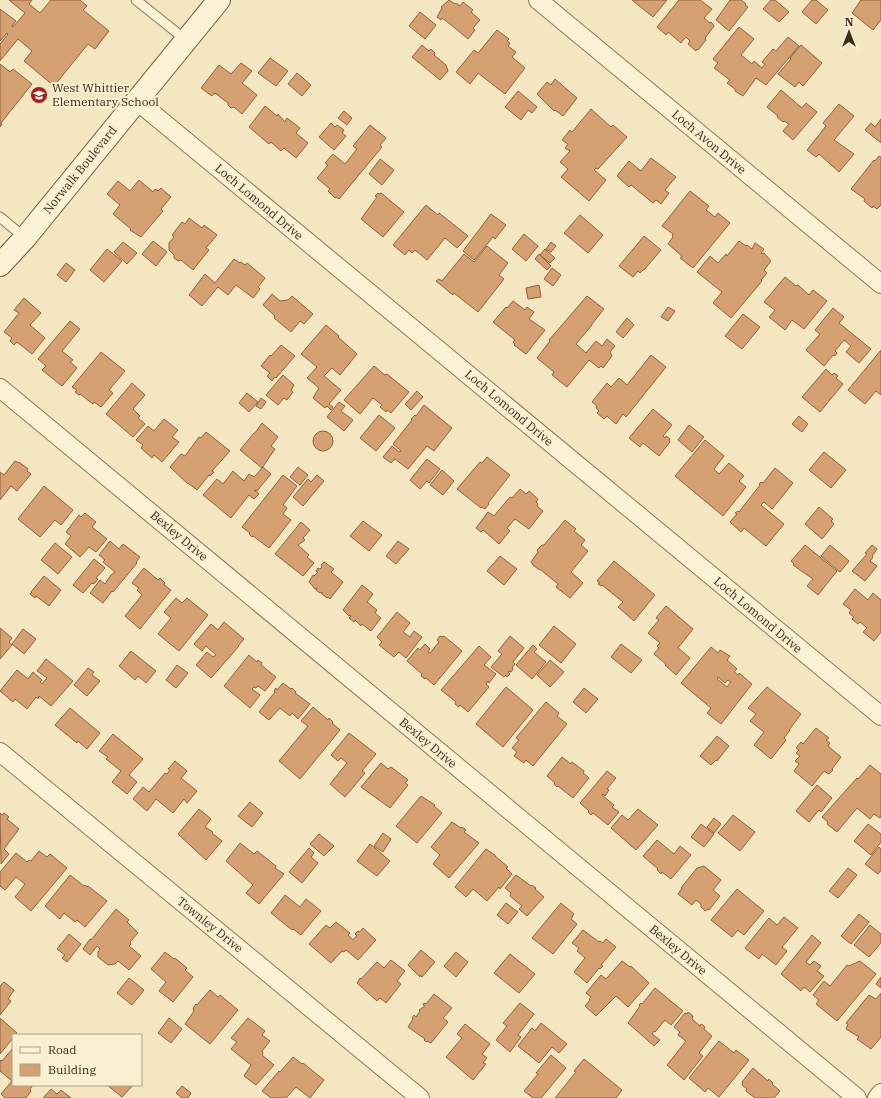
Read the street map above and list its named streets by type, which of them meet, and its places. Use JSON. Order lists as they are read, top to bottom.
{
  "streets": {
    "main road": ["Norwalk Boulevard"],
    "street": [
      "Loch Avon Drive",
      "Loch Lomond Drive",
      "Bexley Drive",
      "Townley Drive"
    ]
  },
  "crossings": [
    ["Norwalk Boulevard", "Loch Lomond Drive"]
  ],
  "places": {
    "school or university": ["West Whittier Elementary School"]
  },
  "legend": ["Road", "Building"],
  "north": "top"
}
